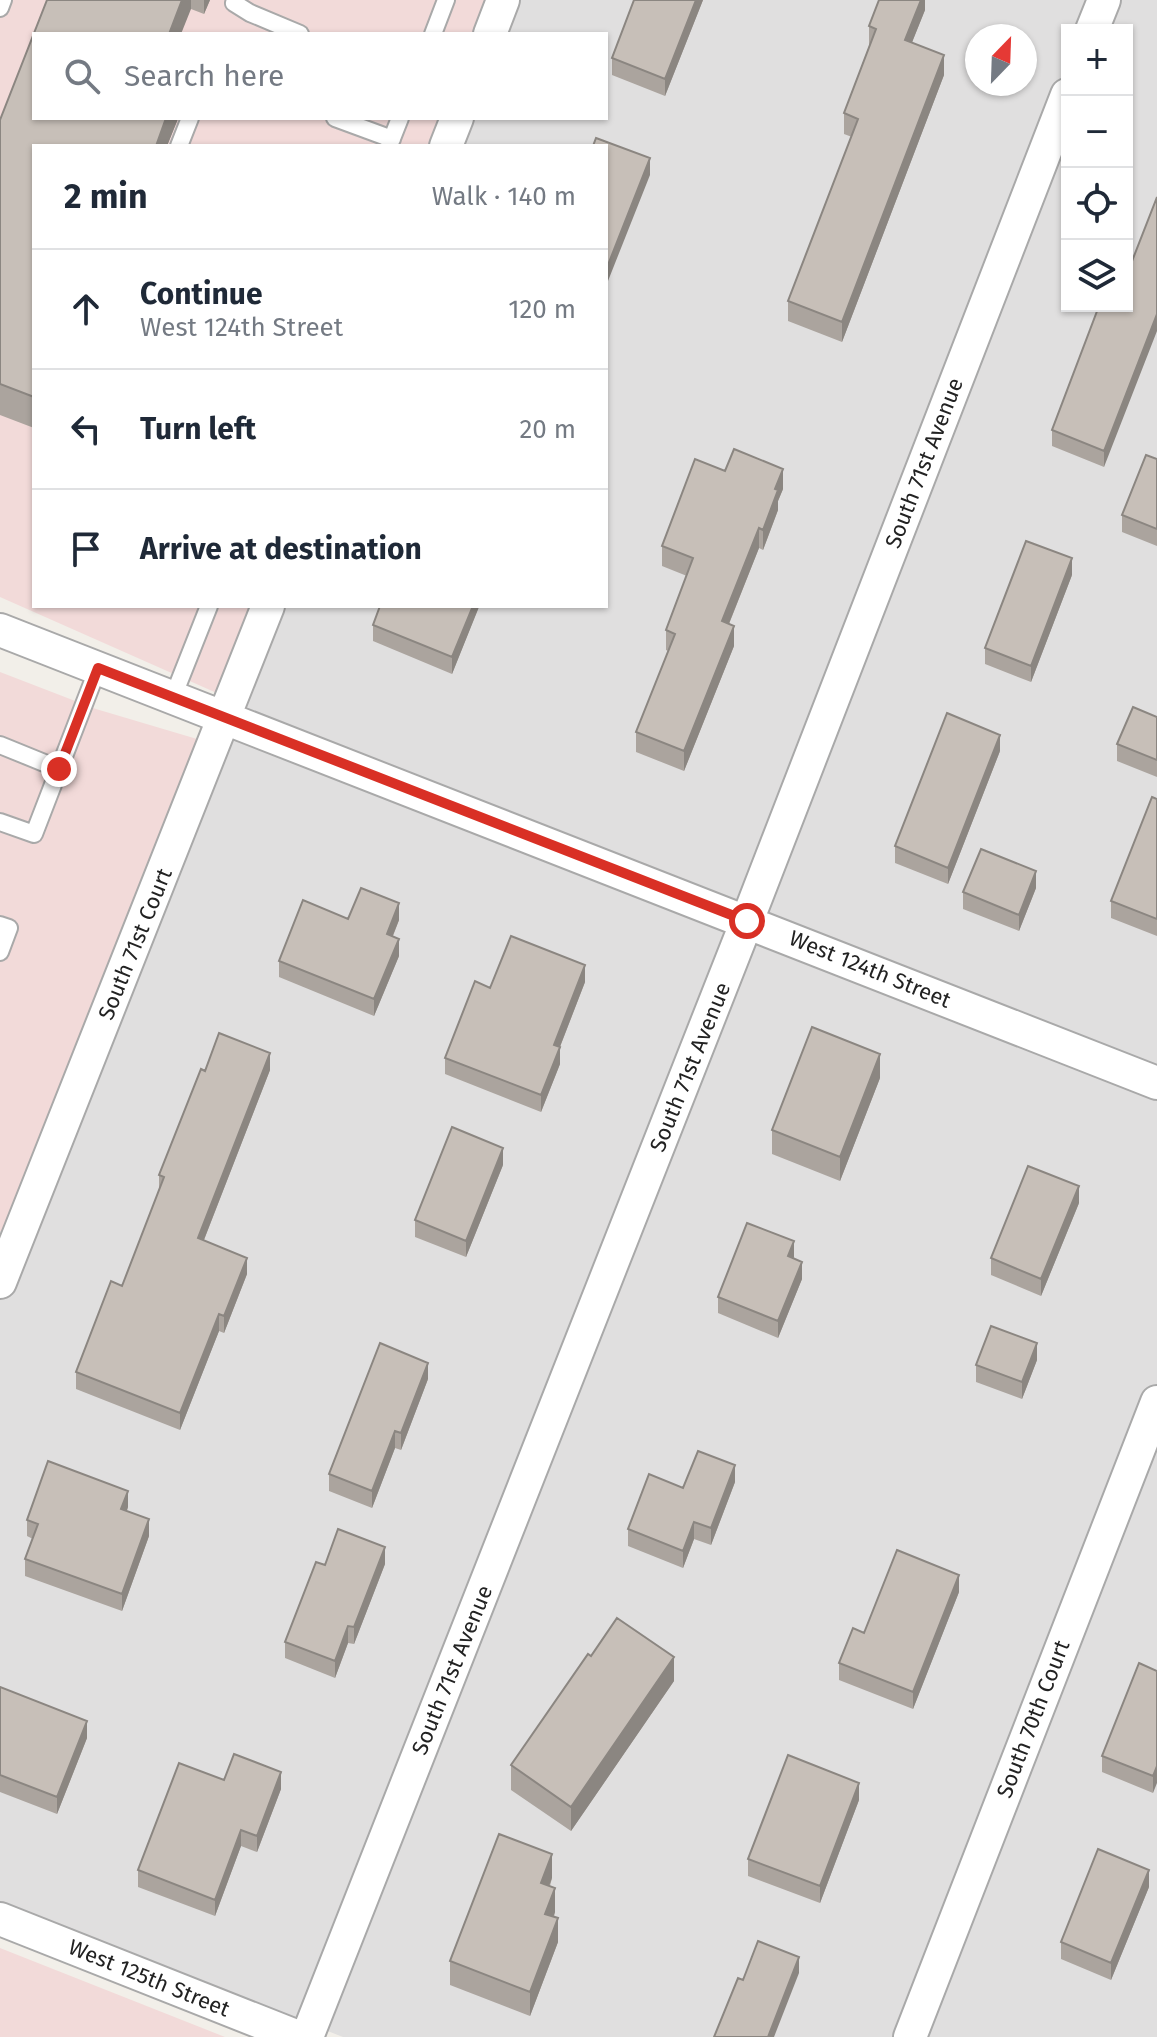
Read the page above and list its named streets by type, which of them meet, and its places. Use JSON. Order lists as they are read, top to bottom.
{
  "streets": {
    "street": [
      "South 71st Avenue",
      "South 71st Court",
      "West 124th Street",
      "South 70th Court",
      "West 125th Street"
    ]
  },
  "crossings": [
    ["South 71st Avenue", "West 124th Street"],
    ["South 71st Court", "West 124th Street"]
  ],
  "north": "top right",
  "page": {
    "map_buttons": ["+", "−"],
    "search": "Search here",
    "heading": ["2 min", "Walk · 140 m"],
    "list": [
      ["Continue", "West 124th Street", "120 m"],
      ["Turn left", "20 m"],
      "Arrive at destination"
    ]
  }
}
